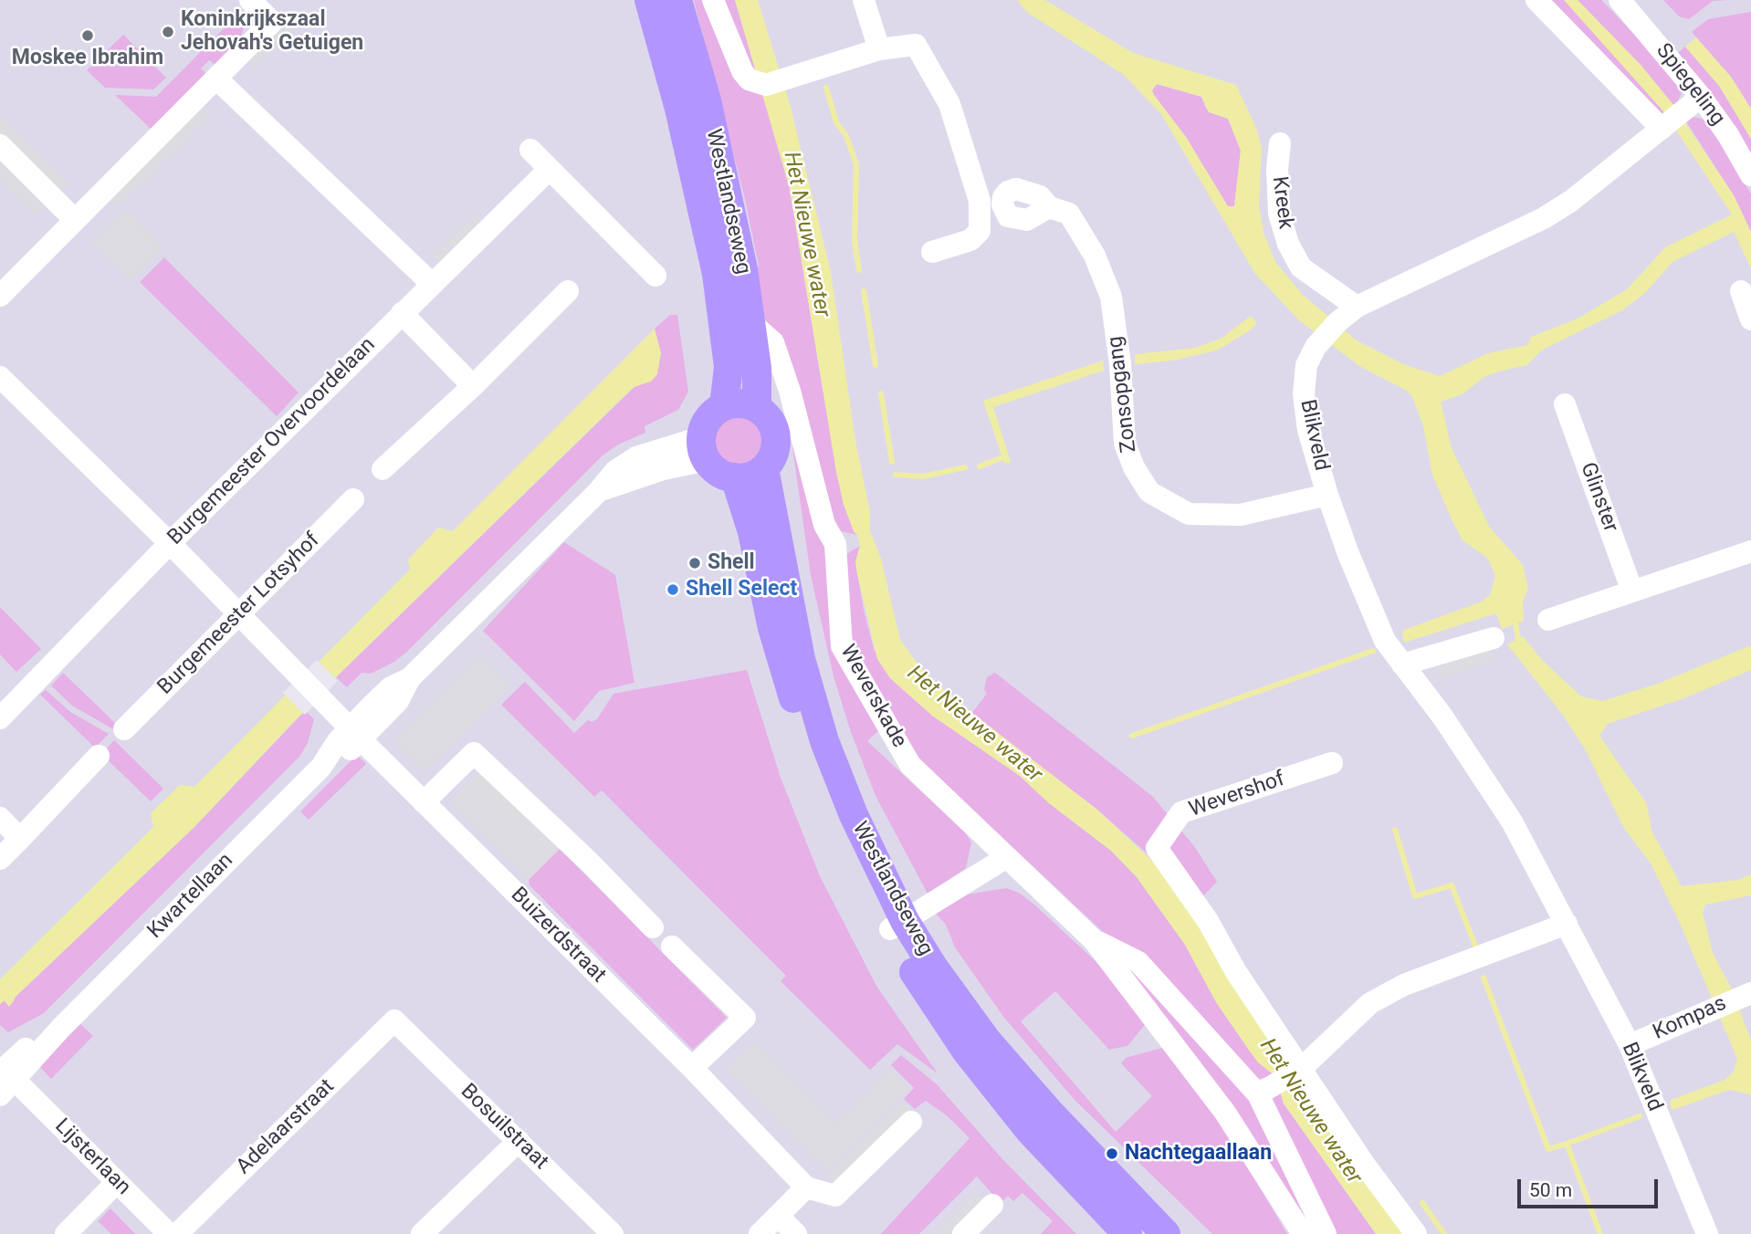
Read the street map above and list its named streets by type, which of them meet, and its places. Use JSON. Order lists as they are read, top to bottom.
{
  "streets": {
    "main road": ["Westlandseweg"],
    "street": [
      "Spiegeling",
      "Kreek",
      "Zonsopgang",
      "Blikveld",
      "Burgemeester Overvoordelaan",
      "Glinster",
      "Burgemeester Lotsyhof",
      "Weverskade",
      "Wevershof",
      "Kwartellaan",
      "Buizerdstraat",
      "Kompas",
      "Adelaarstraat",
      "Bosuilstraat",
      "Lijsterlaan"
    ]
  },
  "crossings": [
    ["Spiegeling", "Blikveld"],
    ["Westlandseweg", "Weverskade"],
    ["Westlandseweg", "Kwartellaan"],
    ["Kreek", "Blikveld"],
    ["Zonsopgang", "Blikveld"],
    ["Blikveld", "Kompas"],
    ["Burgemeester Overvoordelaan", "Buizerdstraat"],
    ["Burgemeester Lotsyhof", "Buizerdstraat"],
    ["Kwartellaan", "Buizerdstraat"],
    ["Kwartellaan", "Lijsterlaan"],
    ["Adelaarstraat", "Bosuilstraat"]
  ],
  "water": ["Het Nieuwe water"],
  "places": [
    "Koninkrijkszaal Jehovah's Getuigen",
    "Moskee Ibrahim",
    "Shell",
    "Shell Select",
    "Nachtegaallaan"
  ],
  "scale_bar": "50 m"
}
